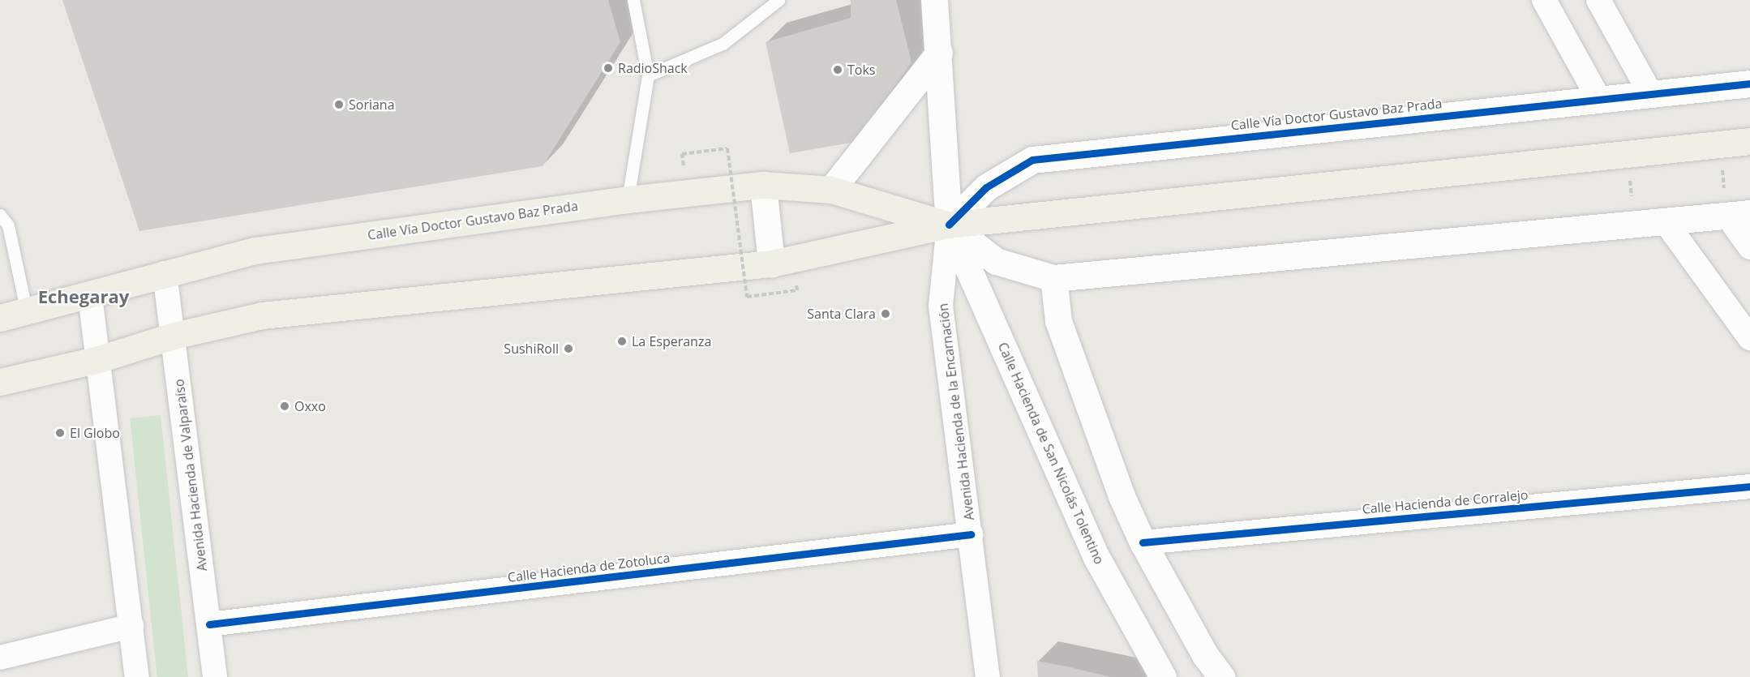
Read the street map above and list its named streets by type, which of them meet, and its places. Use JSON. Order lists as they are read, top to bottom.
{
  "streets": {
    "main road": ["Calle Vía Doctor Gustavo Baz Prada"],
    "street": [
      "Avenida Hacienda de la Encarnación",
      "Calle Hacienda de San Nicolás Tolentino",
      "Avenida Hacienda de Valparaíso",
      "Calle Hacienda de Corralejo",
      "Calle Hacienda de Zotoluca"
    ]
  },
  "crossings": [
    ["Calle Vía Doctor Gustavo Baz Prada", "Avenida Hacienda de la Encarnación"],
    ["Calle Vía Doctor Gustavo Baz Prada", "Calle Hacienda de San Nicolás Tolentino"],
    ["Calle Vía Doctor Gustavo Baz Prada", "Avenida Hacienda de Valparaíso"],
    ["Avenida Hacienda de la Encarnación", "Calle Hacienda de San Nicolás Tolentino"],
    ["Avenida Hacienda de la Encarnación", "Calle Hacienda de Zotoluca"],
    ["Avenida Hacienda de Valparaíso", "Calle Hacienda de Zotoluca"]
  ],
  "districts": ["Echegaray"],
  "places": [
    "RadioShack",
    "Toks",
    "Soriana",
    "Santa Clara",
    "La Esperanza",
    "SushiRoll",
    "Oxxo",
    "El Globo"
  ]
}
